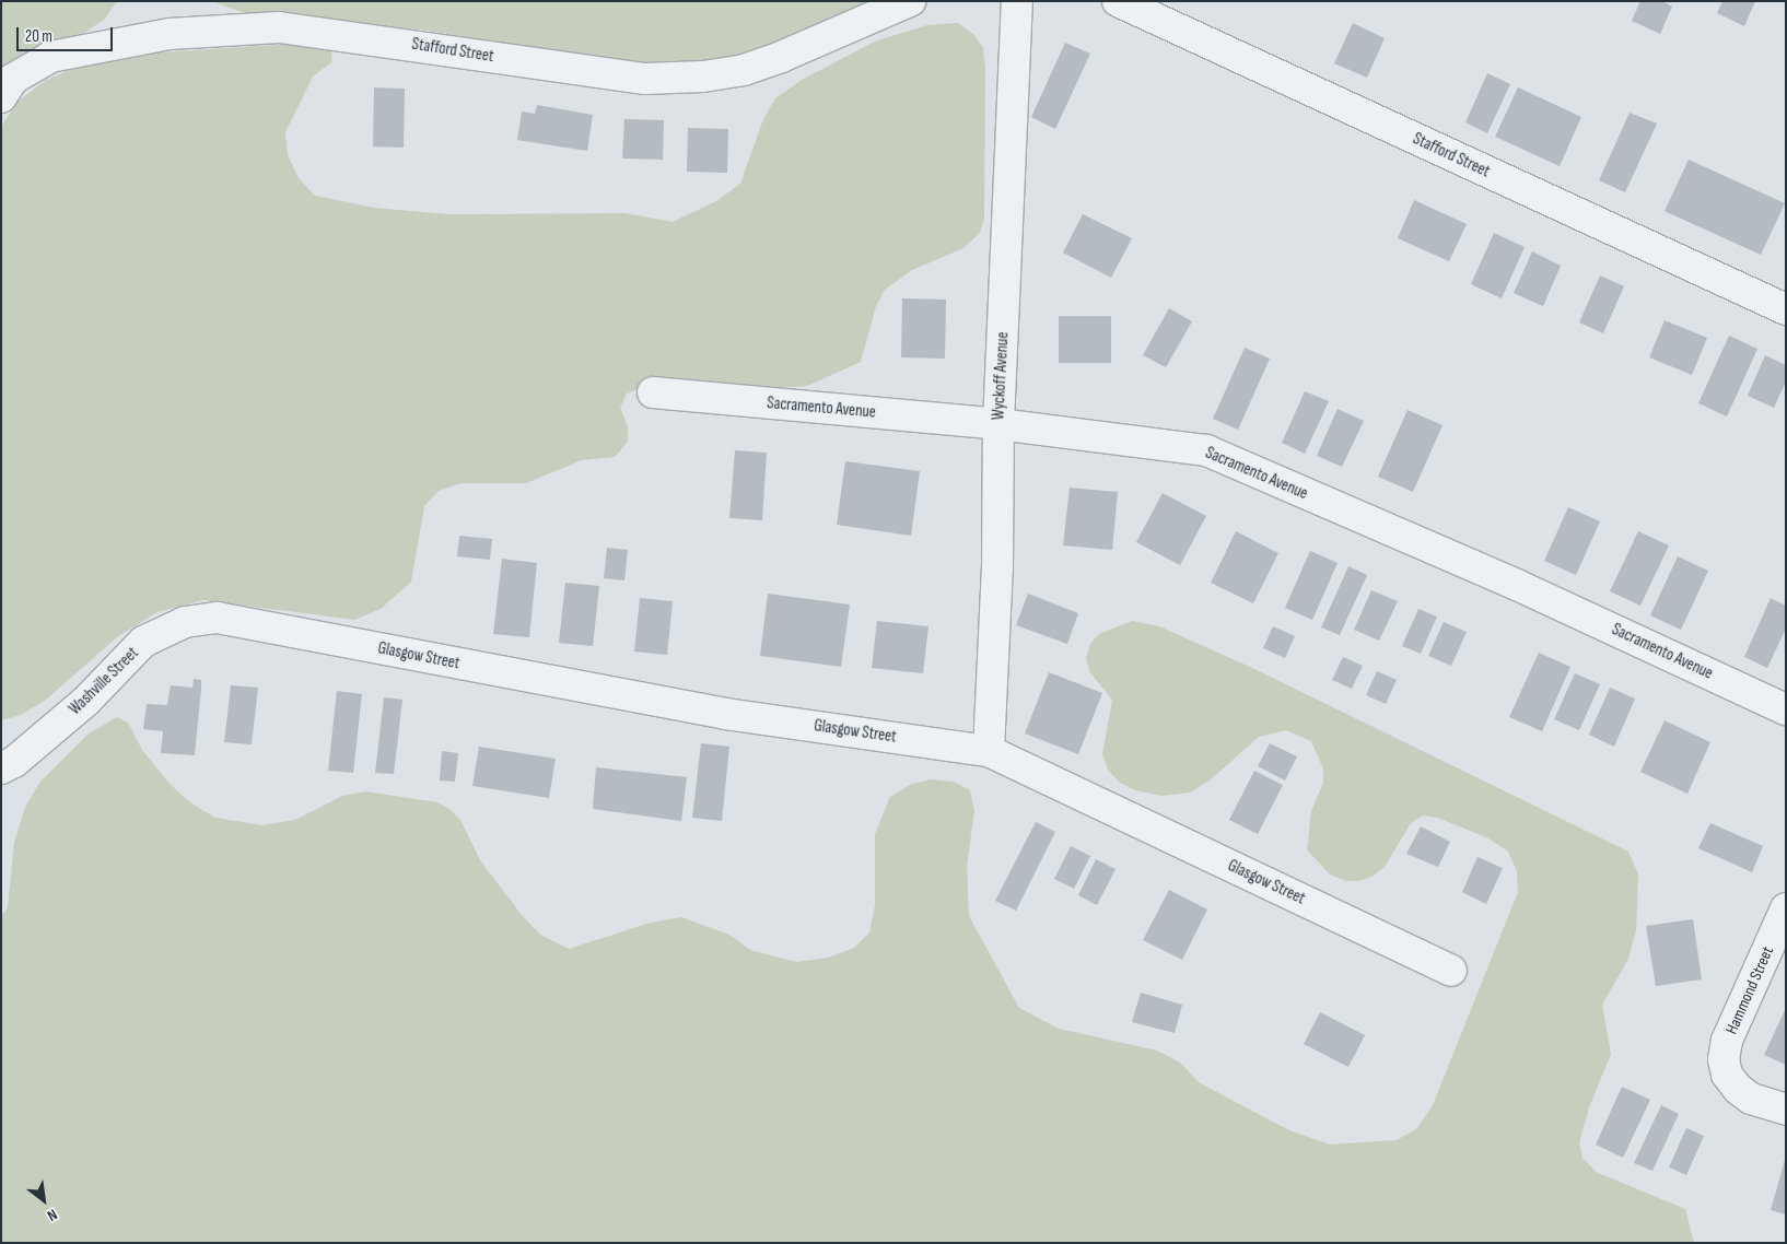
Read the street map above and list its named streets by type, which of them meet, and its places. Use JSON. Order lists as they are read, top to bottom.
{
  "streets": {
    "street": [
      "Stafford Street",
      "Wyckoff Avenue",
      "Sacramento Avenue",
      "Glasgow Street",
      "Washville Street",
      "Hammond Street"
    ]
  },
  "crossings": [
    ["Wyckoff Avenue", "Sacramento Avenue"],
    ["Wyckoff Avenue", "Glasgow Street"],
    ["Glasgow Street", "Washville Street"]
  ],
  "scale_bar": "20 m",
  "north": "bottom right"
}
